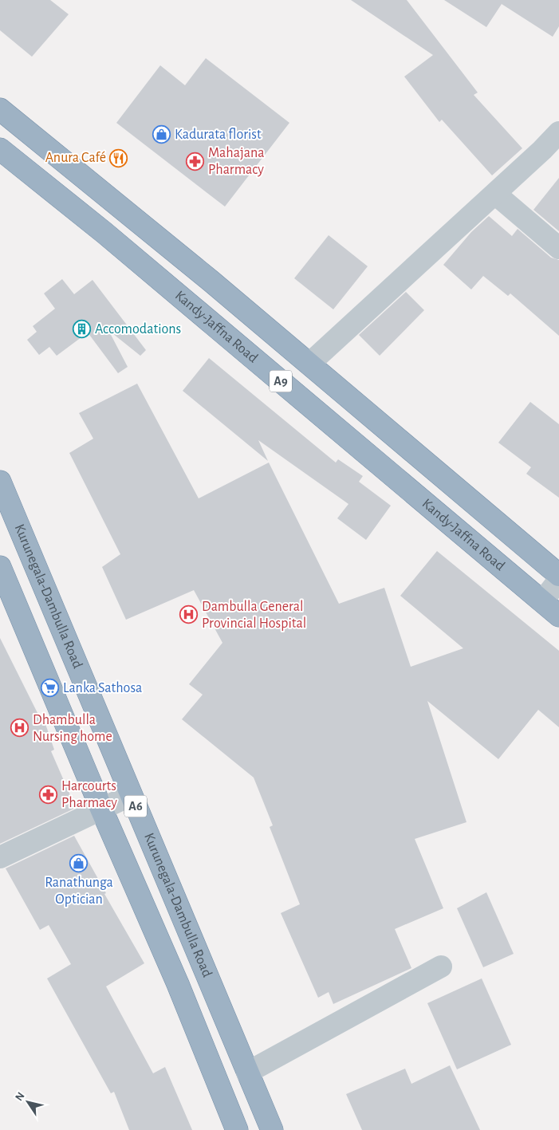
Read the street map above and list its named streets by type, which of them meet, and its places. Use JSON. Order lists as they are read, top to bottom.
{
  "streets": {
    "highway": [
      "Kandy-Jaffna Road",
      "A9",
      "Kurunegala-Dambulla Road",
      "A6"
    ]
  },
  "places": {
    "shop": ["Kadurata florist", "Ranathunga Optician"],
    "restaurant": ["Anura Café"],
    "pharmacy": ["Mahajana Pharmacy", "Harcourts Pharmacy"],
    "building": ["Accomodations"],
    "hospital": ["Dambulla General Provincial Hospital", "Dhambulla Nursing home"],
    "supermarket": ["Lanka Sathosa"]
  },
  "north": "top left"
}
